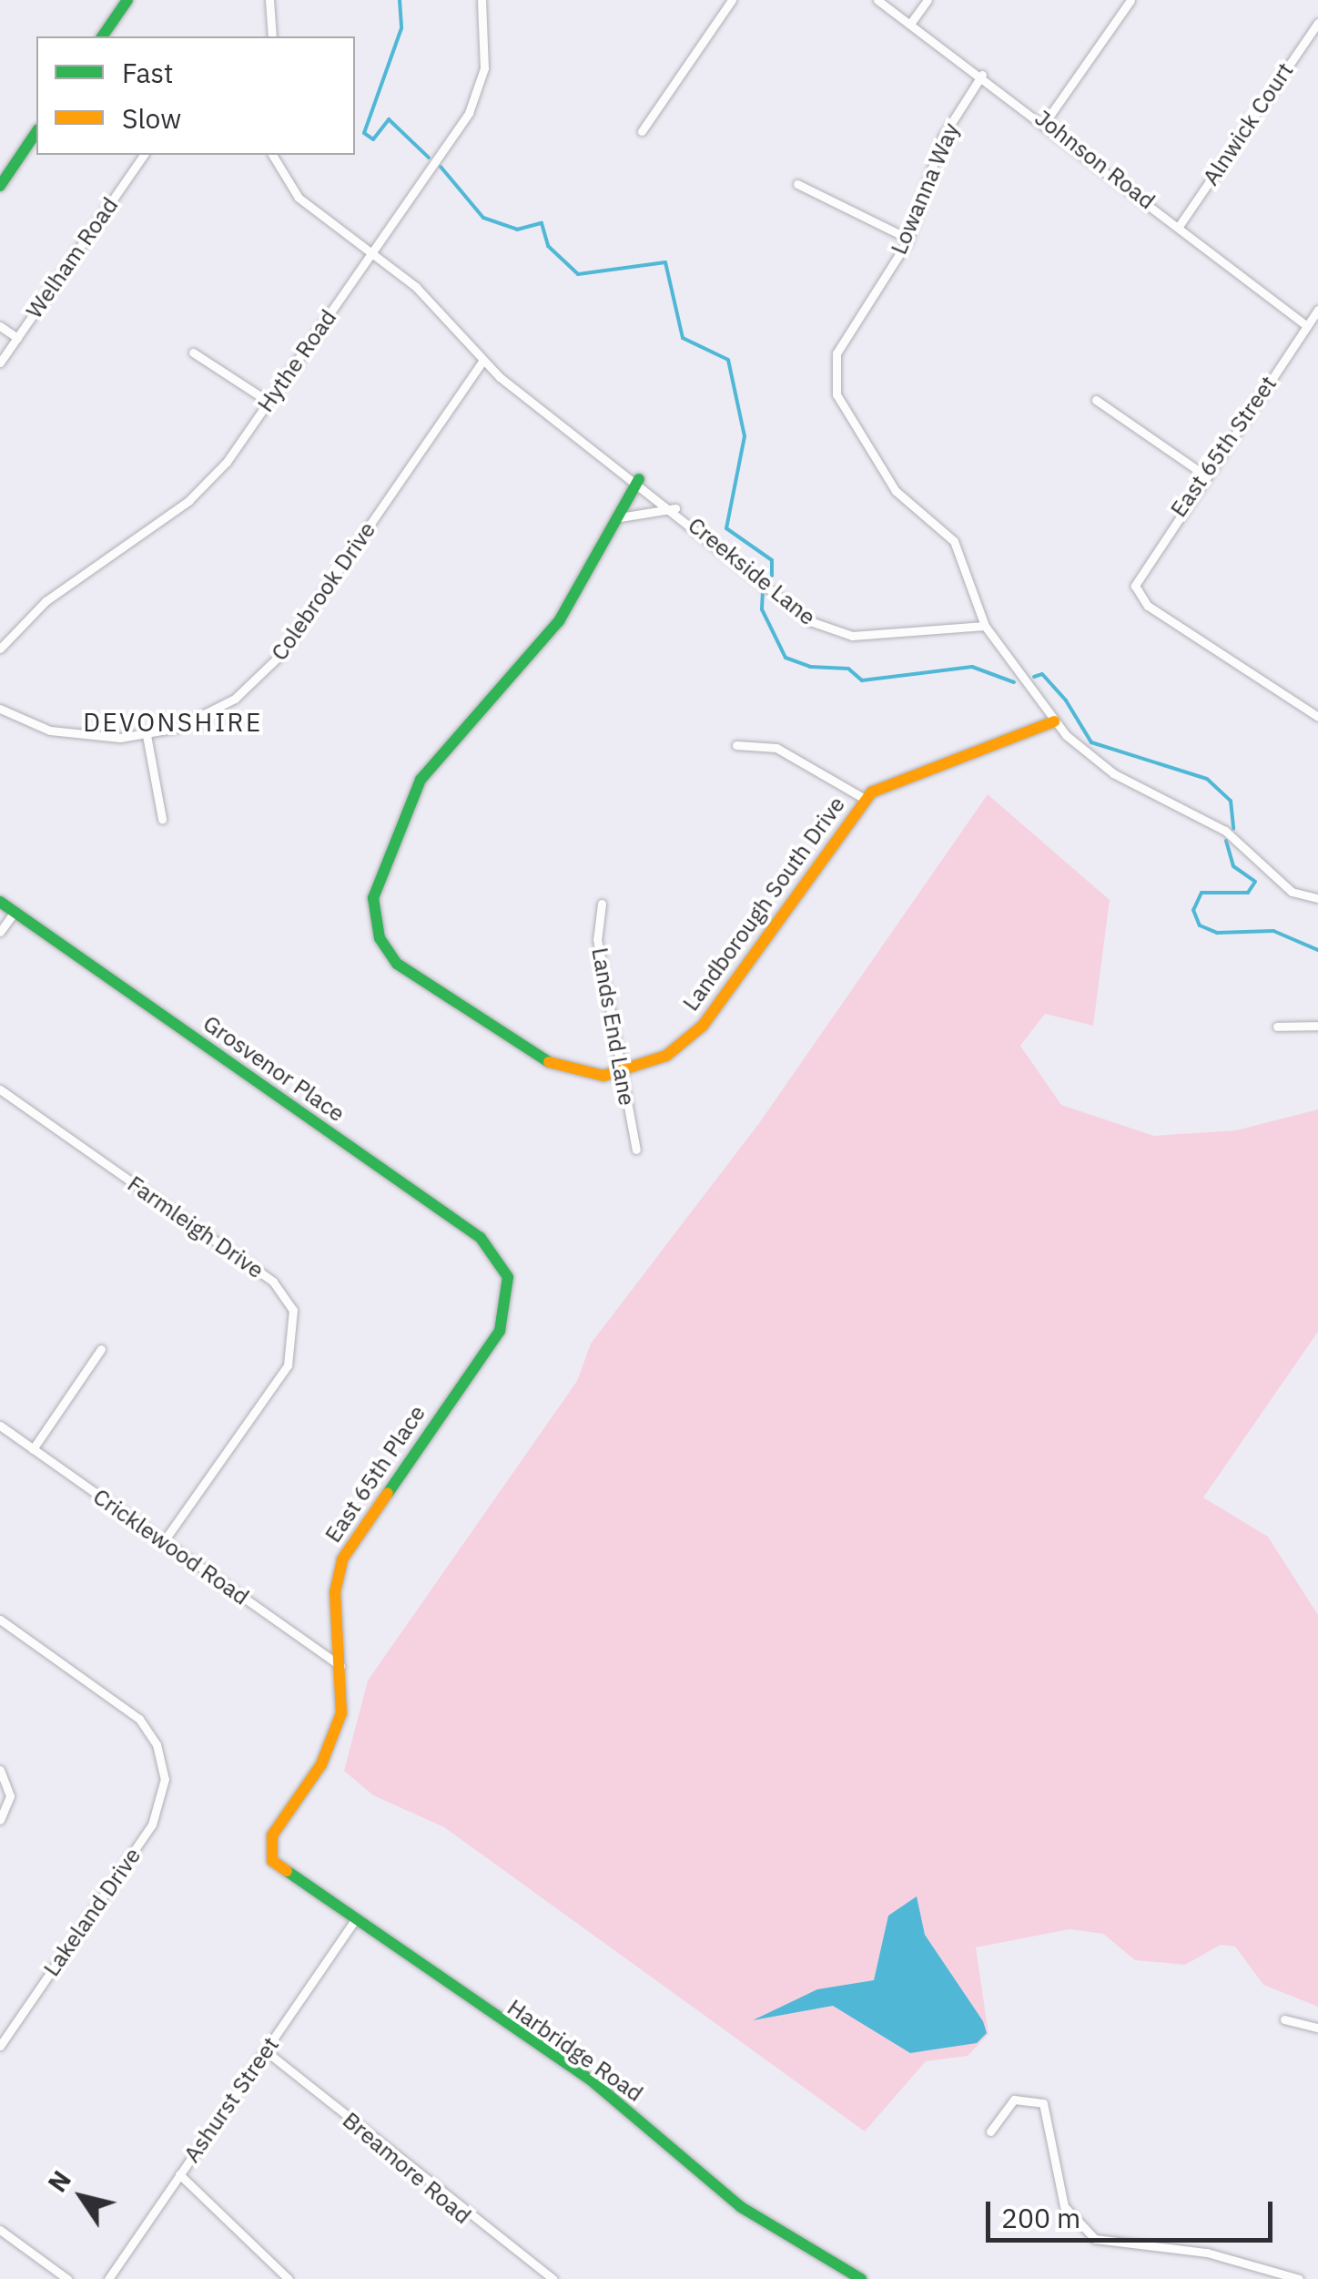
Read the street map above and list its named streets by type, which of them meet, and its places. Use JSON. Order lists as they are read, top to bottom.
{
  "streets": {
    "street": [
      "Alnwick Court",
      "Johnson Road",
      "Lowanna Way",
      "Welham Road",
      "Hythe Road",
      "East 65th Street",
      "Creekside Lane",
      "Colebrook Drive",
      "Landborough South Drive",
      "Lands End Lane",
      "Grosvenor Place",
      "Farmleigh Drive",
      "East 65th Place",
      "Cricklewood Road",
      "Lakeland Drive",
      "Harbridge Road",
      "Ashurst Street",
      "Breamore Road"
    ]
  },
  "crossings": [
    ["Alnwick Court", "Johnson Road"],
    ["Johnson Road", "Lowanna Way"],
    ["Johnson Road", "East 65th Street"],
    ["Lowanna Way", "Creekside Lane"],
    ["Hythe Road", "Creekside Lane"],
    ["Creekside Lane", "Colebrook Drive"],
    ["Creekside Lane", "Landborough South Drive"],
    ["Landborough South Drive", "Lands End Lane"],
    ["Grosvenor Place", "East 65th Place"],
    ["Farmleigh Drive", "Cricklewood Road"],
    ["East 65th Place", "Cricklewood Road"],
    ["East 65th Place", "Harbridge Road"],
    ["Harbridge Road", "Ashurst Street"],
    ["Ashurst Street", "Breamore Road"]
  ],
  "districts": ["DEVONSHIRE"],
  "legend": ["Fast", "Slow"],
  "scale_bar": "200 m",
  "north": "top left"
}
